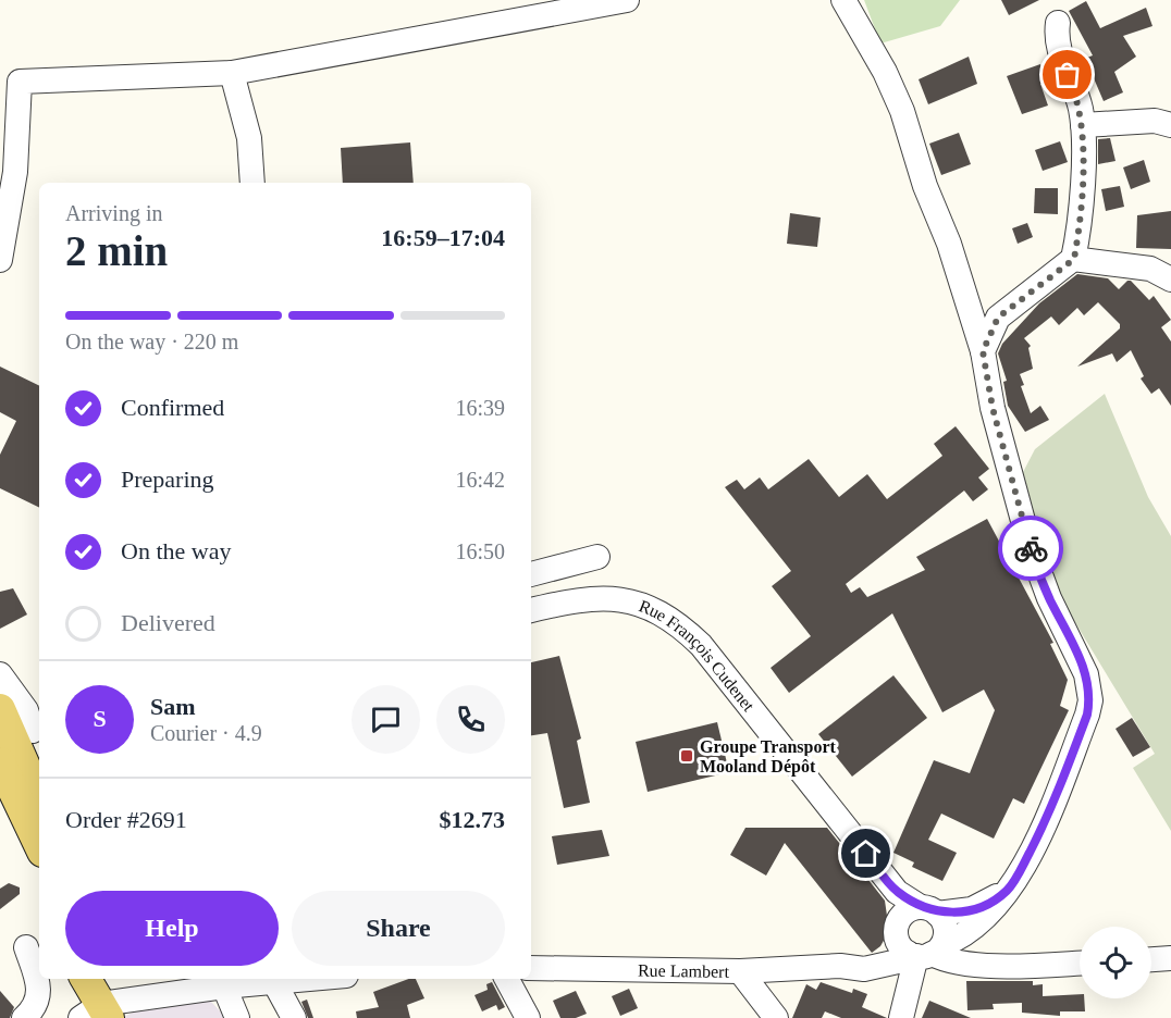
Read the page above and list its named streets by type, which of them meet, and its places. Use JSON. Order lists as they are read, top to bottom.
{
  "streets": {
    "street": ["Rue François Cudenet", "Rue Lambert"]
  },
  "places": {
    "transit": ["Groupe Transport Mooland Dépôt"]
  },
  "page": {
    "heading": ["2 min", "Arriving in", "16:59–17:04"],
    "panel": [
      "Sam",
      "Courier · 4.9",
      "Order #2691",
      "$12.73"
    ],
    "bar": "On the way · 220 m",
    "list": [
      ["Confirmed", "16:39"],
      ["Preparing", "16:42"],
      ["On the way", "16:50"],
      "Delivered"
    ],
    "round": "S",
    "buttons": ["Help", "Share"]
  }
}
